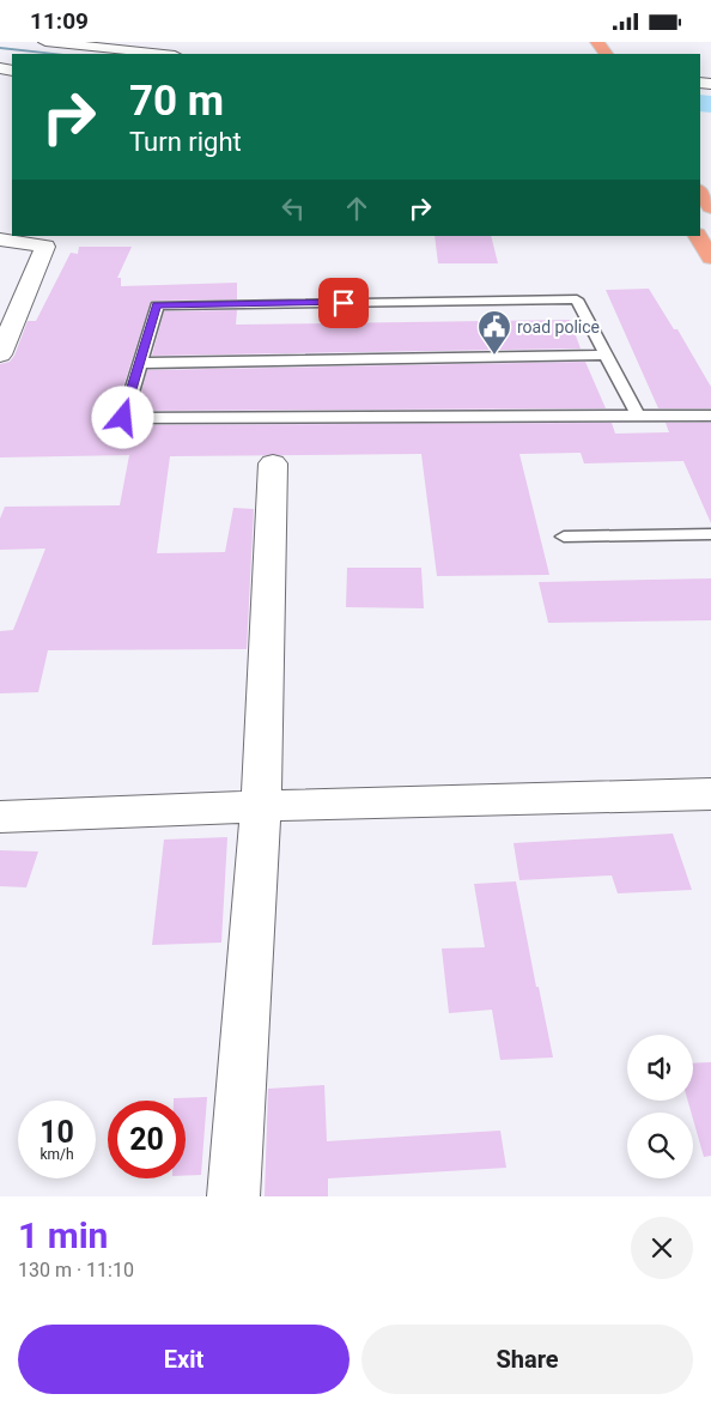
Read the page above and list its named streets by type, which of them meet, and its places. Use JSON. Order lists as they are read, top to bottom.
{
  "places": {
    "public building": ["road police"]
  },
  "page": {
    "status": "11:09",
    "turn": ["70 m", "Turn right"],
    "speed": "10 km/h",
    "limit": "20",
    "heading": ["1 min", "130 m · 11:10"],
    "buttons": ["Exit", "Share"]
  }
}
